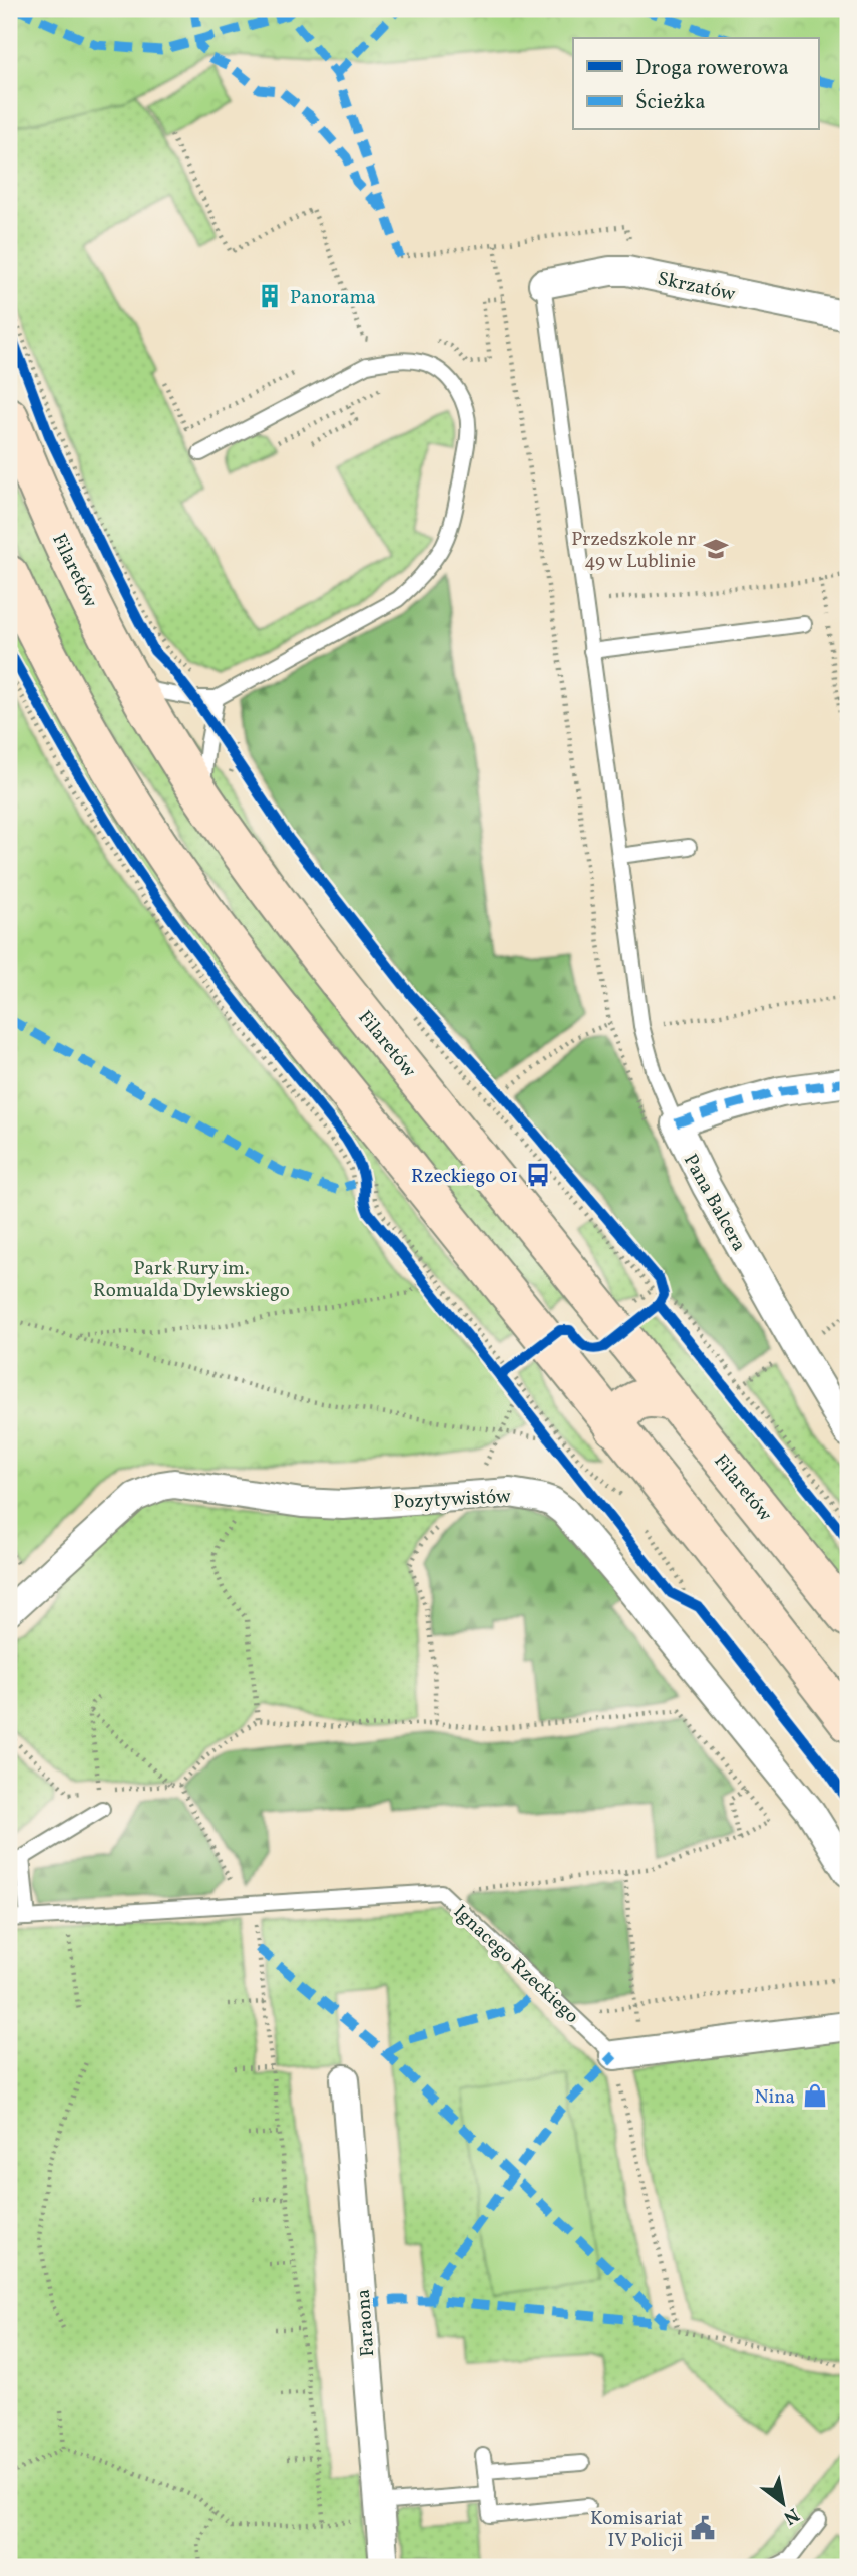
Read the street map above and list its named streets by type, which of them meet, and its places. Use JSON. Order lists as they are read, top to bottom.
{
  "streets": {
    "main road": ["Filaretów"],
    "street": [
      "Skrzatów",
      "Pana Balcera",
      "Pozytywistów",
      "Faraona"
    ],
    "lane": ["Ignacego Rzeckiego"]
  },
  "parks": ["Park Rury im. Romualda Dylewskiego"],
  "places": {
    "building": ["Panorama"],
    "school or university": ["Przedszkole nr 49 w Lublinie"],
    "bus stop": ["Rzeckiego 01"],
    "shop": ["Nina"],
    "public building": ["Komisariat IV Policji"]
  },
  "legend": ["Droga rowerowa", "Ścieżka"],
  "north": "bottom right"
}
